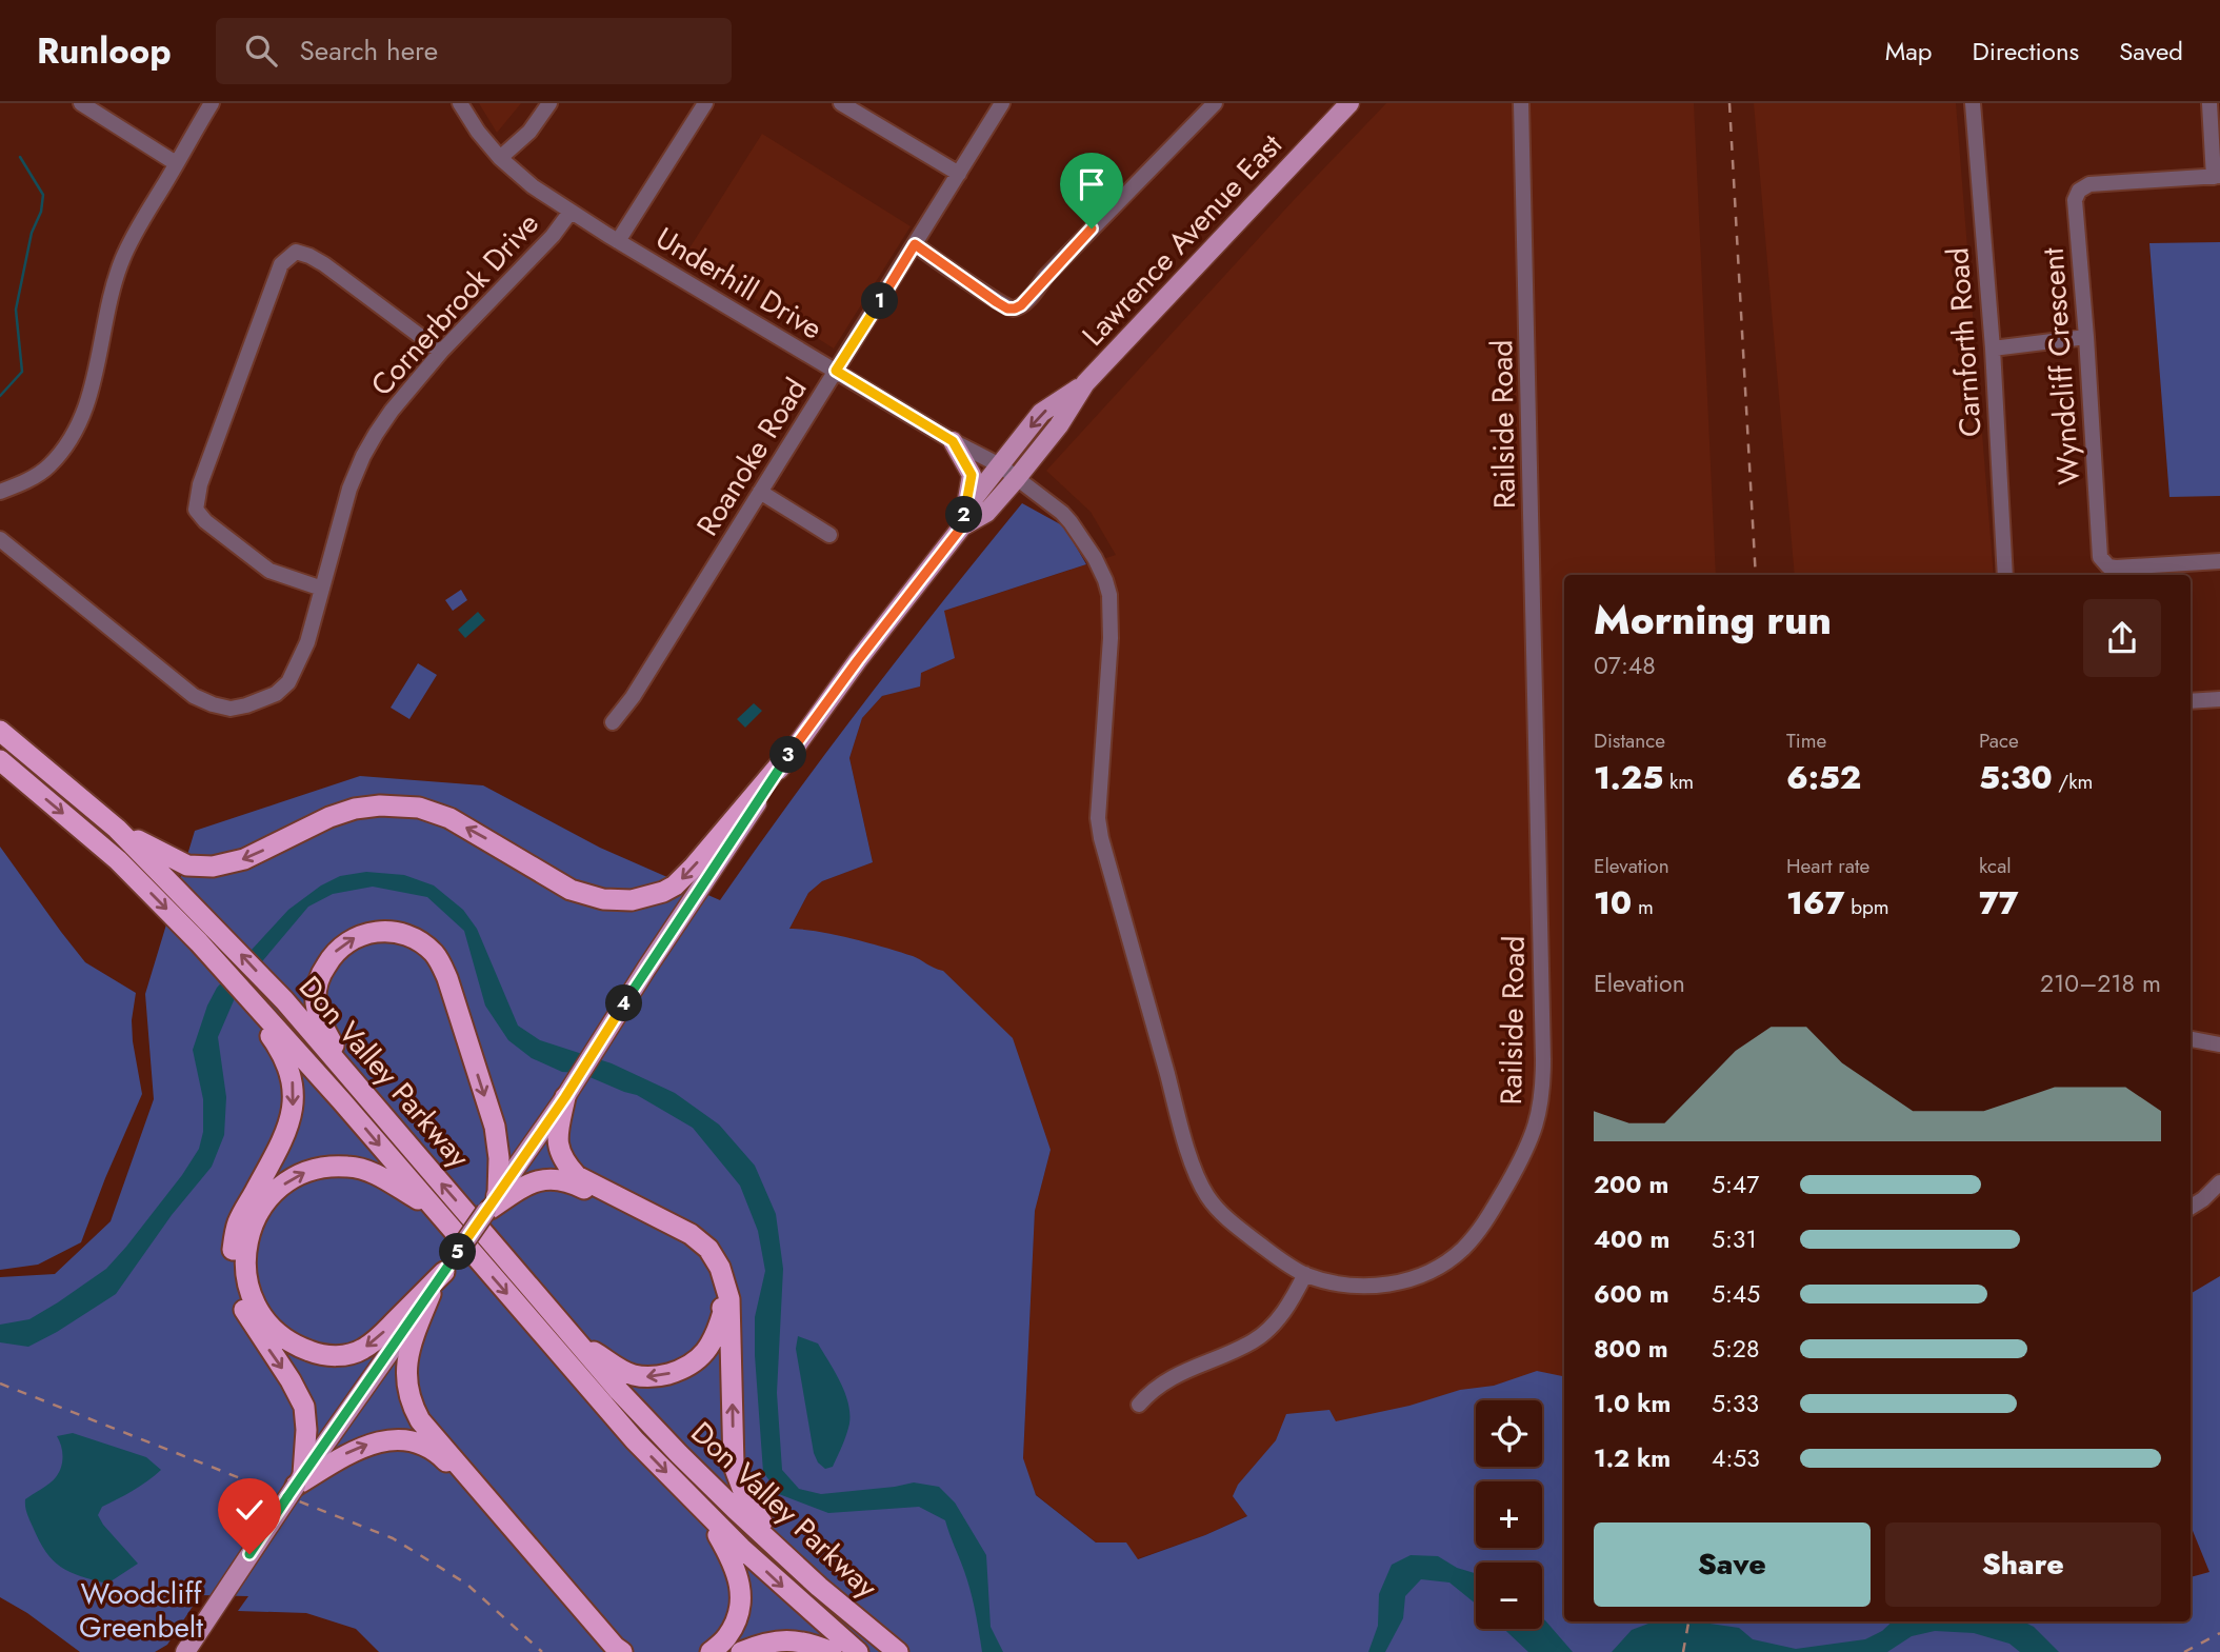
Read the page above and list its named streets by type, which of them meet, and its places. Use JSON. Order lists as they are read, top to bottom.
{
  "streets": {
    "highway": ["Don Valley Parkway"],
    "main road": ["Lawrence Avenue East"],
    "street": [
      "Underhill Drive",
      "Cornerbrook Drive",
      "Carnforth Road",
      "Wyndcliff Crescent",
      "Railside Road",
      "Roanoke Road"
    ]
  },
  "crossings": [
    ["Lawrence Avenue East", "Underhill Drive"],
    ["Lawrence Avenue East", "Railside Road"],
    ["Underhill Drive", "Cornerbrook Drive"],
    ["Underhill Drive", "Railside Road"],
    ["Underhill Drive", "Roanoke Road"]
  ],
  "parks": ["Woodcliff Greenbelt"],
  "page": {
    "header": "Runloop",
    "search": "Search here",
    "nav": ["Map", "Directions", "Saved"],
    "pins": [
      "1",
      "2",
      "3",
      "4",
      "5"
    ],
    "heading": ["Morning run", "07:48"],
    "stats": [
      ["Distance", "1.25 km"],
      ["Time", "6:52"],
      ["Pace", "5:30 /km"],
      ["Elevation", "10 m"],
      ["Heart rate", "167 bpm"],
      ["kcal", "77"]
    ],
    "chart": ["Elevation", "210–218 m"],
    "list": [
      {
        "name": "200 m",
        "note": "5:47"
      },
      {
        "name": "400 m",
        "note": "5:31"
      },
      {
        "name": "600 m",
        "note": "5:45"
      },
      {
        "name": "800 m",
        "note": "5:28"
      },
      {
        "name": "1.0 km",
        "note": "5:33"
      },
      {
        "name": "1.2 km",
        "note": "4:53"
      }
    ],
    "map_buttons": ["+", "−"],
    "buttons": ["Save", "Share"]
  }
}
